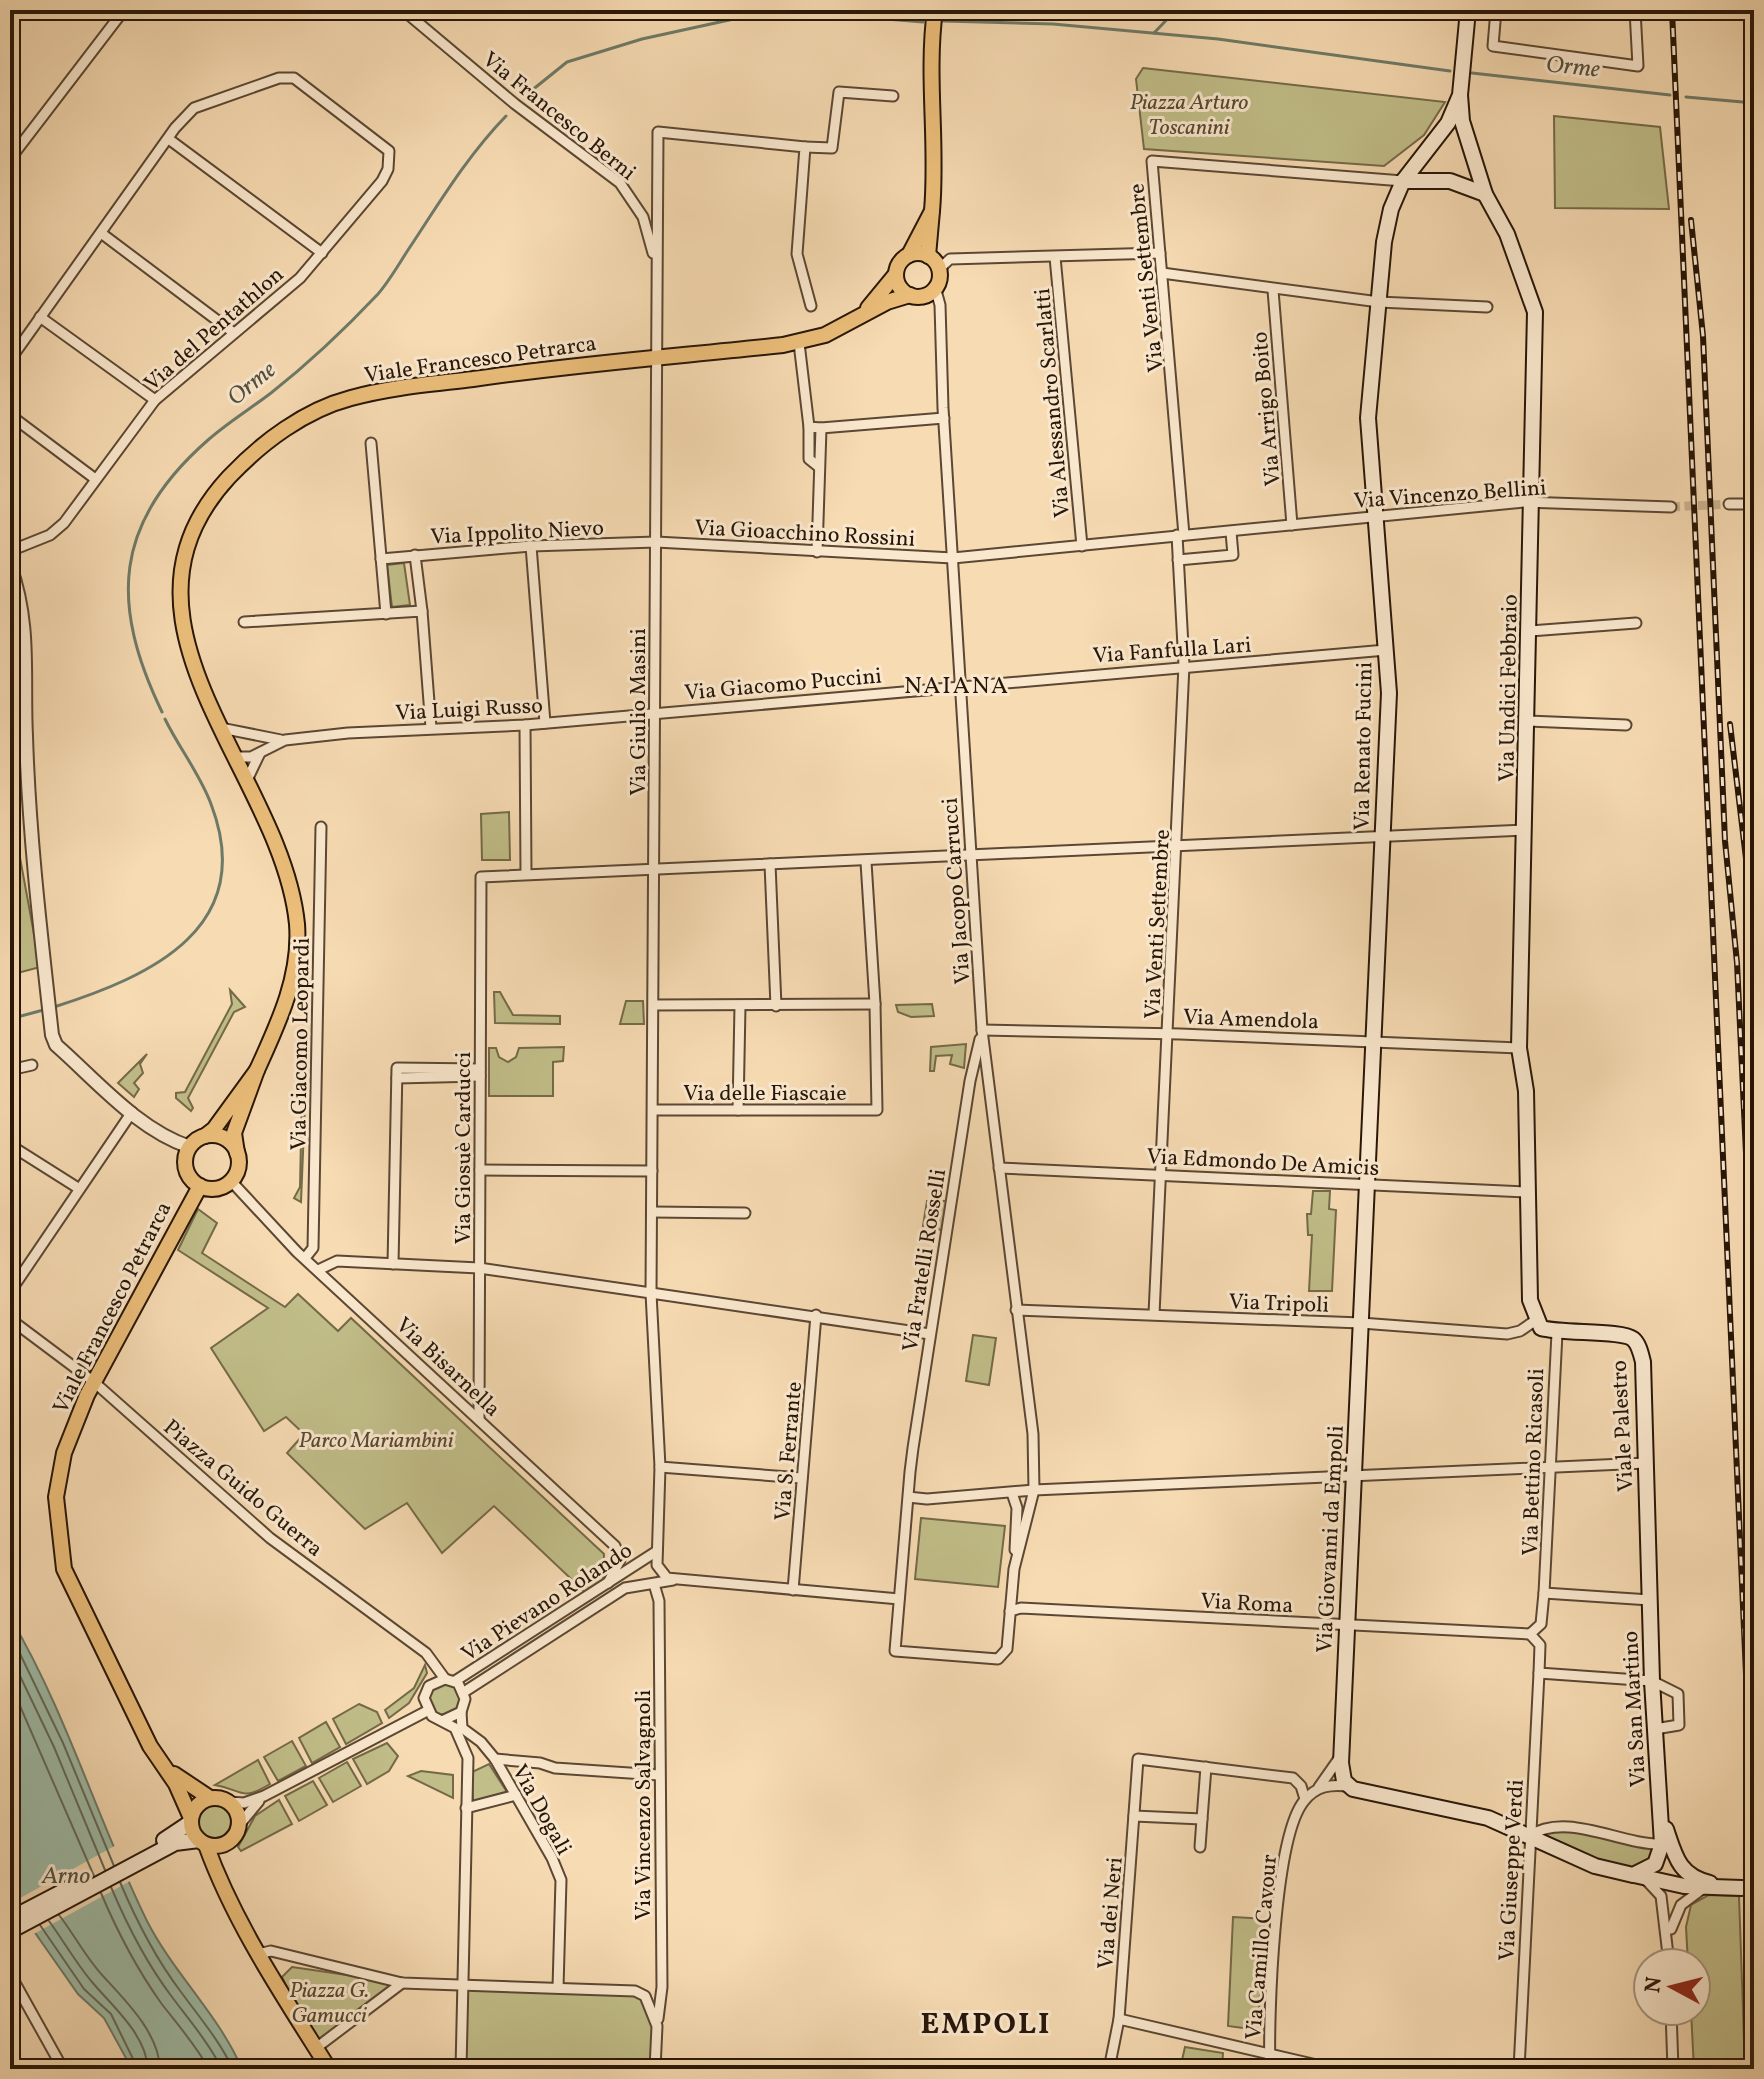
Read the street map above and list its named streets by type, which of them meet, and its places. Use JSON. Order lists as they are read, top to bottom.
{
  "streets": {
    "main road": [
      "Viale Francesco Petrarca",
      "Via Undici Febbraio",
      "Via Renato Fucini",
      "Viale Palestro",
      "Via Giovanni da Empoli",
      "Via San Martino"
    ],
    "street": [
      "Via Francesco Berni",
      "Via Venti Settembre",
      "Via del Pentathlon",
      "Via Alessandro Scarlatti",
      "Via Arrigo Boito",
      "Via Vincenzo Bellini",
      "Via Ippolito Nievo",
      "Via Gioacchino Rossini",
      "Via Fanfulla Lari",
      "Via Giacomo Puccini",
      "Via Luigi Russo",
      "Via Giulio Masini",
      "Via Jacopo Carrucci",
      "Via Amendola",
      "Via Giacomo Leopardi",
      "Via delle Fiascaie",
      "Via Giosuè Carducci",
      "Via Edmondo De Amicis",
      "Via Fratelli Rosselli",
      "Via Tripoli",
      "Via Bisarnella",
      "Via S. Ferrante",
      "Via Bettino Ricasoli",
      "Piazza Guido Guerra",
      "Via Pievano Rolando",
      "Via Roma",
      "Via Vincenzo Salvagnoli",
      "Via Dogali",
      "Via Giuseppe Verdi",
      "Via dei Neri",
      "Via Camillo Cavour"
    ]
  },
  "crossings": [
    ["Via Francesco Berni", "Via Giulio Masini"],
    ["Via Venti Settembre", "Via Vincenzo Bellini"],
    ["Via Venti Settembre", "Via Fanfulla Lari"],
    ["Via Venti Settembre", "Via Renato Fucini"],
    ["Via Venti Settembre", "Via Amendola"],
    ["Via Venti Settembre", "Via Edmondo De Amicis"],
    ["Via Venti Settembre", "Via Tripoli"],
    ["Viale Francesco Petrarca", "Via Luigi Russo"],
    ["Viale Francesco Petrarca", "Via Giulio Masini"],
    ["Viale Francesco Petrarca", "Via Jacopo Carrucci"],
    ["Viale Francesco Petrarca", "Via Bisarnella"],
    ["Viale Francesco Petrarca", "Piazza Guido Guerra"],
    ["Via Alessandro Scarlatti", "Via Vincenzo Bellini"],
    ["Via Alessandro Scarlatti", "Via Gioacchino Rossini"],
    ["Via Arrigo Boito", "Via Vincenzo Bellini"],
    ["Via Vincenzo Bellini", "Via Gioacchino Rossini"],
    ["Via Vincenzo Bellini", "Via Undici Febbraio"],
    ["Via Vincenzo Bellini", "Via Renato Fucini"],
    ["Via Ippolito Nievo", "Via Gioacchino Rossini"],
    ["Via Ippolito Nievo", "Via Giulio Masini"],
    ["Via Gioacchino Rossini", "Via Giulio Masini"],
    ["Via Gioacchino Rossini", "Via Jacopo Carrucci"],
    ["Via Fanfulla Lari", "Via Giacomo Puccini"],
    ["Via Fanfulla Lari", "Via Renato Fucini"],
    ["Via Fanfulla Lari", "Via Jacopo Carrucci"],
    ["Via Giacomo Puccini", "Via Luigi Russo"],
    ["Via Giacomo Puccini", "Via Giulio Masini"],
    ["Via Giacomo Puccini", "Via Jacopo Carrucci"],
    ["Via Undici Febbraio", "Via Renato Fucini"],
    ["Via Undici Febbraio", "Via Amendola"],
    ["Via Undici Febbraio", "Via Edmondo De Amicis"],
    ["Via Luigi Russo", "Via Giulio Masini"],
    ["Via Giulio Masini", "Via delle Fiascaie"],
    ["Via Renato Fucini", "Via Amendola"],
    ["Via Renato Fucini", "Via Edmondo De Amicis"],
    ["Via Renato Fucini", "Via Tripoli"],
    ["Via Renato Fucini", "Via Giovanni da Empoli"],
    ["Via Jacopo Carrucci", "Via Amendola"],
    ["Via Jacopo Carrucci", "Via Edmondo De Amicis"],
    ["Via Jacopo Carrucci", "Via Fratelli Rosselli"],
    ["Via Jacopo Carrucci", "Via Tripoli"],
    ["Via Amendola", "Via Fratelli Rosselli"],
    ["Via Giacomo Leopardi", "Via Bisarnella"],
    ["Via Giosuè Carducci", "Via Bisarnella"],
    ["Via Fratelli Rosselli", "Via Pievano Rolando"],
    ["Via Fratelli Rosselli", "Via Roma"],
    ["Via Tripoli", "Viale Palestro"],
    ["Via Tripoli", "Via Giovanni da Empoli"],
    ["Via Bisarnella", "Via Pievano Rolando"],
    ["Viale Palestro", "Via Bettino Ricasoli"],
    ["Viale Palestro", "Via San Martino"],
    ["Via S. Ferrante", "Via Pievano Rolando"],
    ["Via Bettino Ricasoli", "Via Roma"],
    ["Via Bettino Ricasoli", "Via Giuseppe Verdi"],
    ["Piazza Guido Guerra", "Via Pievano Rolando"],
    ["Piazza Guido Guerra", "Via Dogali"],
    ["Via Giovanni da Empoli", "Via Roma"],
    ["Via Pievano Rolando", "Via Vincenzo Salvagnoli"],
    ["Via Pievano Rolando", "Via Dogali"],
    ["Via Roma", "Via Giuseppe Verdi"]
  ],
  "districts": ["NAIANA", "EMPOLI"],
  "water": ["Orme", "Arno"],
  "parks": ["Piazza Arturo Toscanini", "Parco Mariambini", "Piazza G. Gamucci"],
  "north": "left"
}
